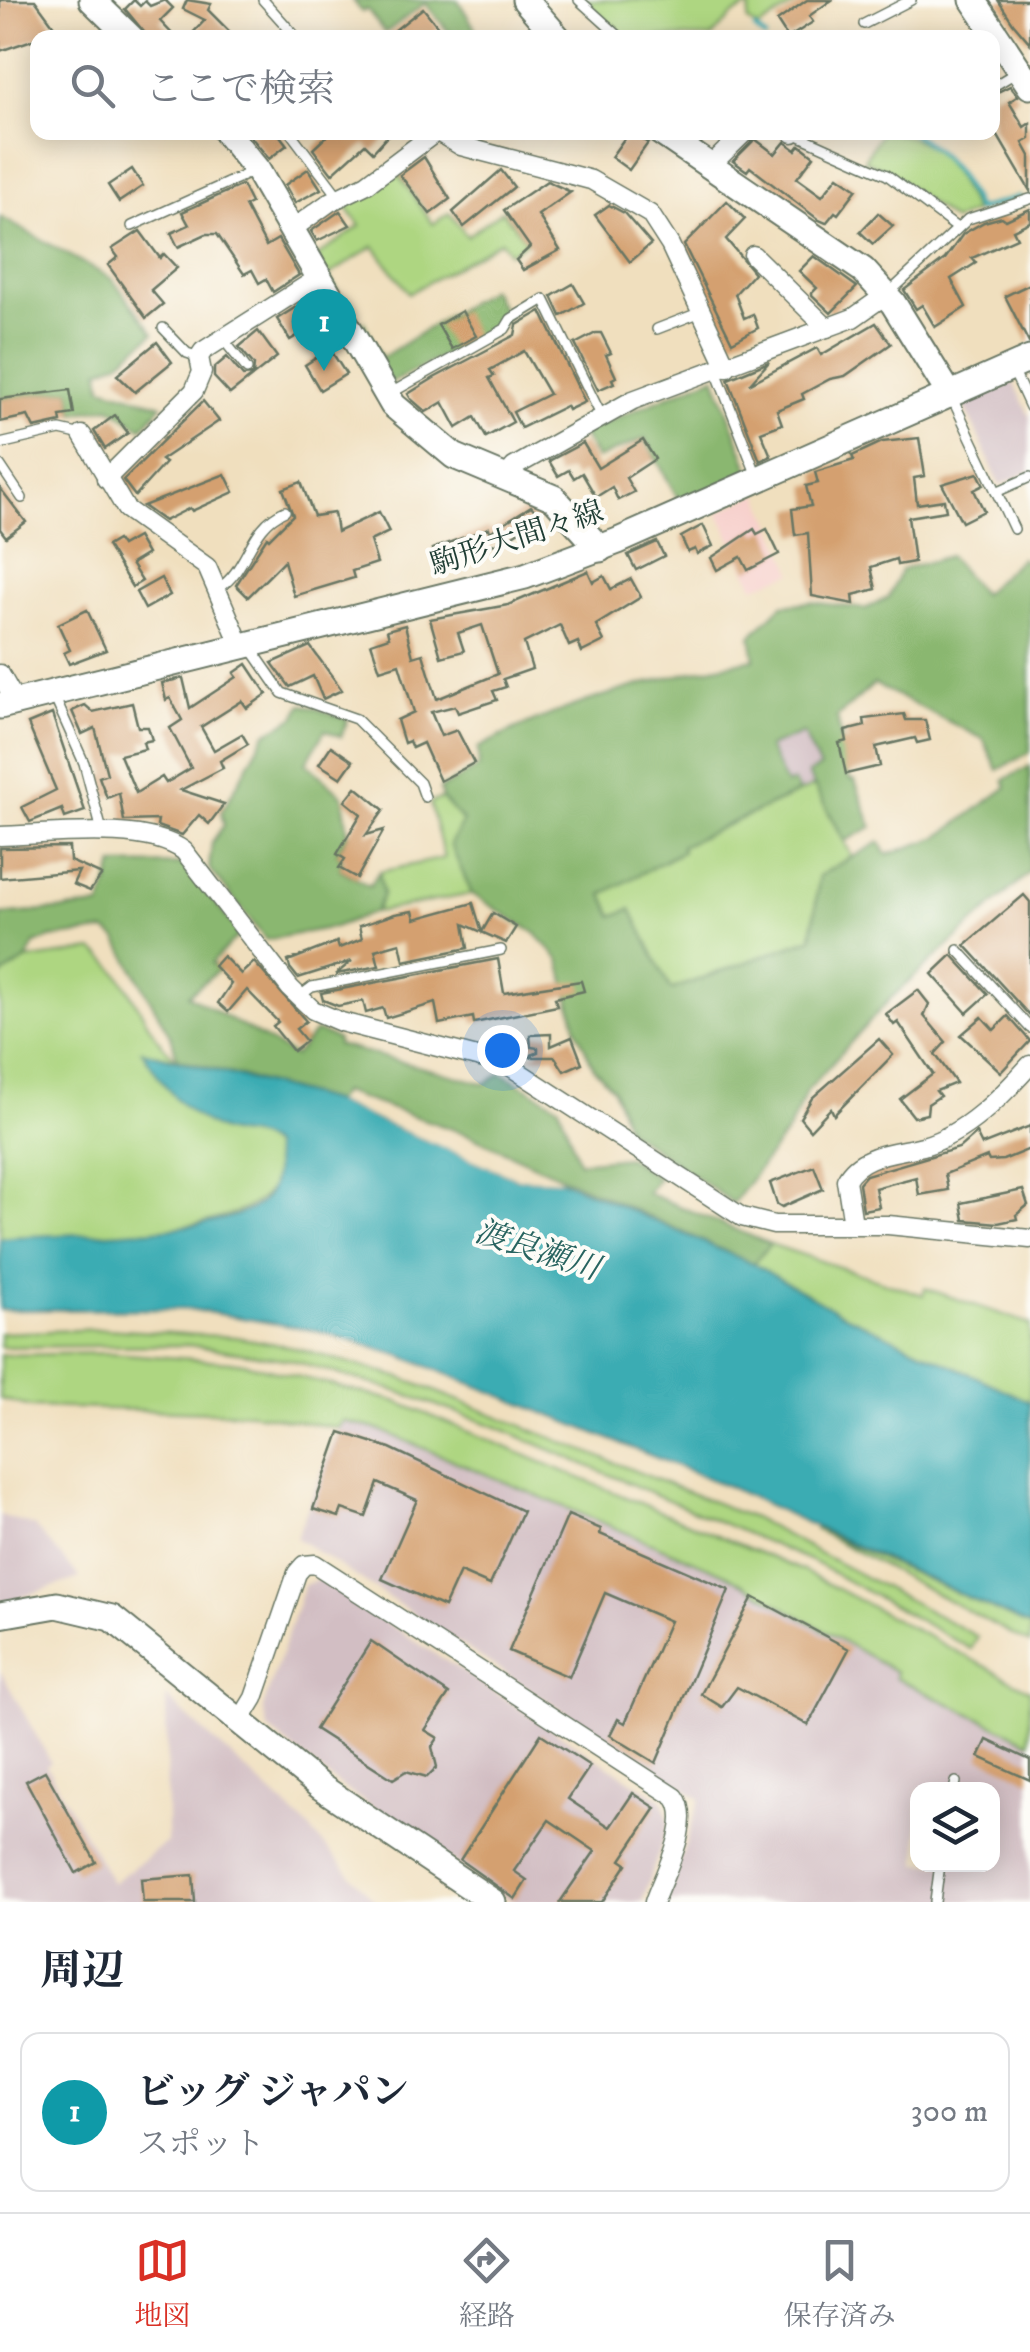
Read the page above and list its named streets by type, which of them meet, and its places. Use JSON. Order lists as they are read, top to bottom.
{
  "streets": {
    "street": ["駒形大間々線"]
  },
  "water": ["渡良瀬川"],
  "page": {
    "search": "ここで検索",
    "pins": "1",
    "heading": "周辺",
    "list": [
      {
        "mark": "1",
        "name": "ビッグ ジャパン",
        "note": "スポット",
        "value": "300 m"
      }
    ],
    "nav": ["地図", "経路", "保存済み"]
  }
}
